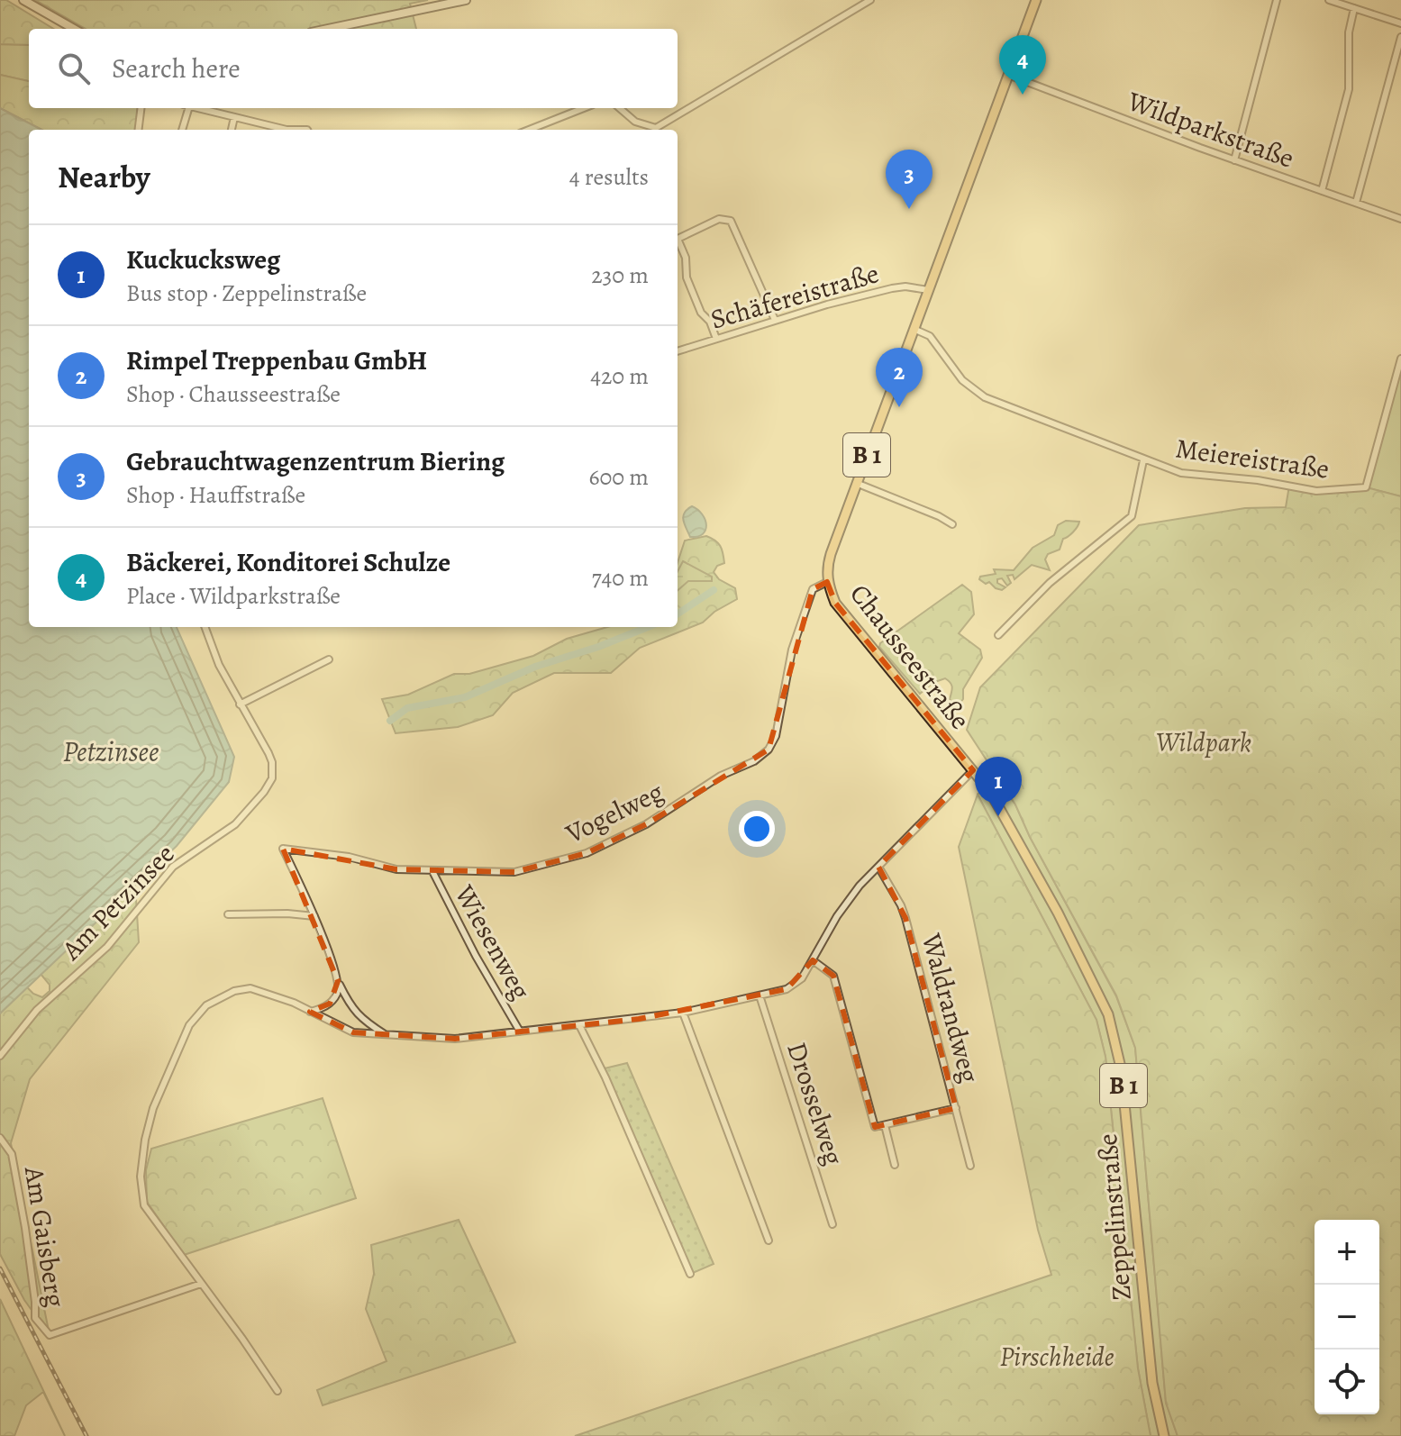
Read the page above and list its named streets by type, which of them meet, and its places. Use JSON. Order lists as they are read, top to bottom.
{
  "streets": {
    "main road": ["B 1", "Chausseestraße", "Zeppelinstraße"],
    "street": [
      "Wildparkstraße",
      "Schäfereistraße",
      "Meiereistraße",
      "Vogelweg",
      "Am Petzinsee",
      "Wiesenweg",
      "Waldrandweg",
      "Drosselweg",
      "Am Gaisberg"
    ]
  },
  "crossings": [
    ["Wildparkstraße", "B 1"],
    ["Schäfereistraße", "B 1"],
    ["B 1", "Meiereistraße"],
    ["B 1", "Chausseestraße"],
    ["Meiereistraße", "Chausseestraße"],
    ["Chausseestraße", "Vogelweg"],
    ["Chausseestraße", "Zeppelinstraße"],
    ["Vogelweg", "Wiesenweg"]
  ],
  "water": ["Petzinsee"],
  "parks": ["Wildpark", "Pirschheide"],
  "page": {
    "search": "Search here",
    "pins": [
      "4",
      "3",
      "2",
      "1"
    ],
    "heading": ["Nearby", "4 results"],
    "list": [
      {
        "mark": "1",
        "name": "Kuckucksweg",
        "note": "Bus stop · Zeppelinstraße",
        "value": "230 m"
      },
      {
        "mark": "2",
        "name": "Rimpel Treppenbau GmbH",
        "note": "Shop · Chausseestraße",
        "value": "420 m"
      },
      {
        "mark": "3",
        "name": "Gebrauchtwagenzentrum Biering",
        "note": "Shop · Hauffstraße",
        "value": "600 m"
      },
      {
        "mark": "4",
        "name": "Bäckerei, Konditorei Schulze",
        "note": "Place · Wildparkstraße",
        "value": "740 m"
      }
    ],
    "map_buttons": ["+", "−"]
  }
}
